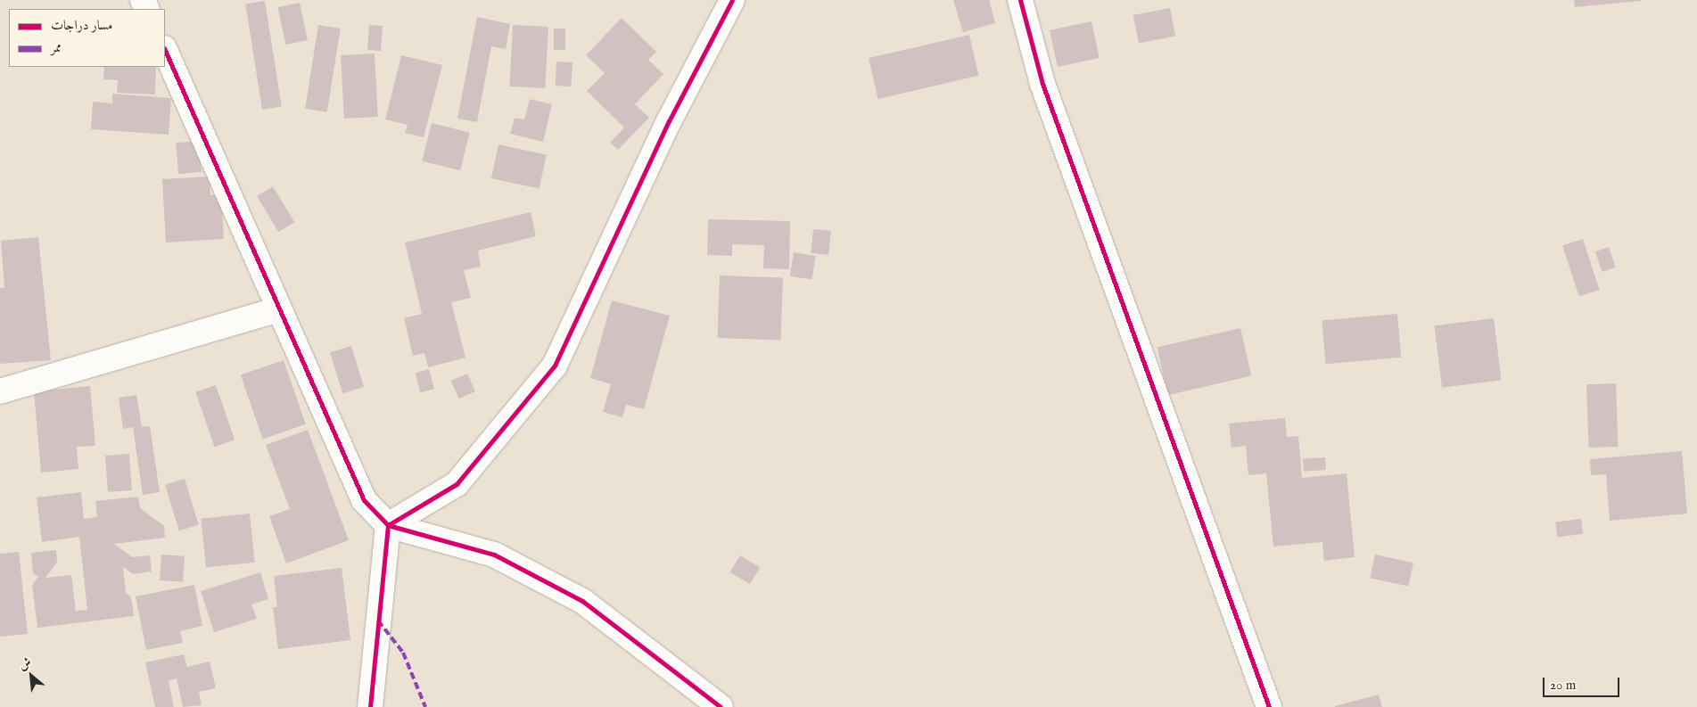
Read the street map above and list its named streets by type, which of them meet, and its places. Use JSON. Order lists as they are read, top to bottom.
{
  "legend": ["مسار دراجات", "ممر"],
  "scale_bar": "20 m",
  "north": "top left"
}
